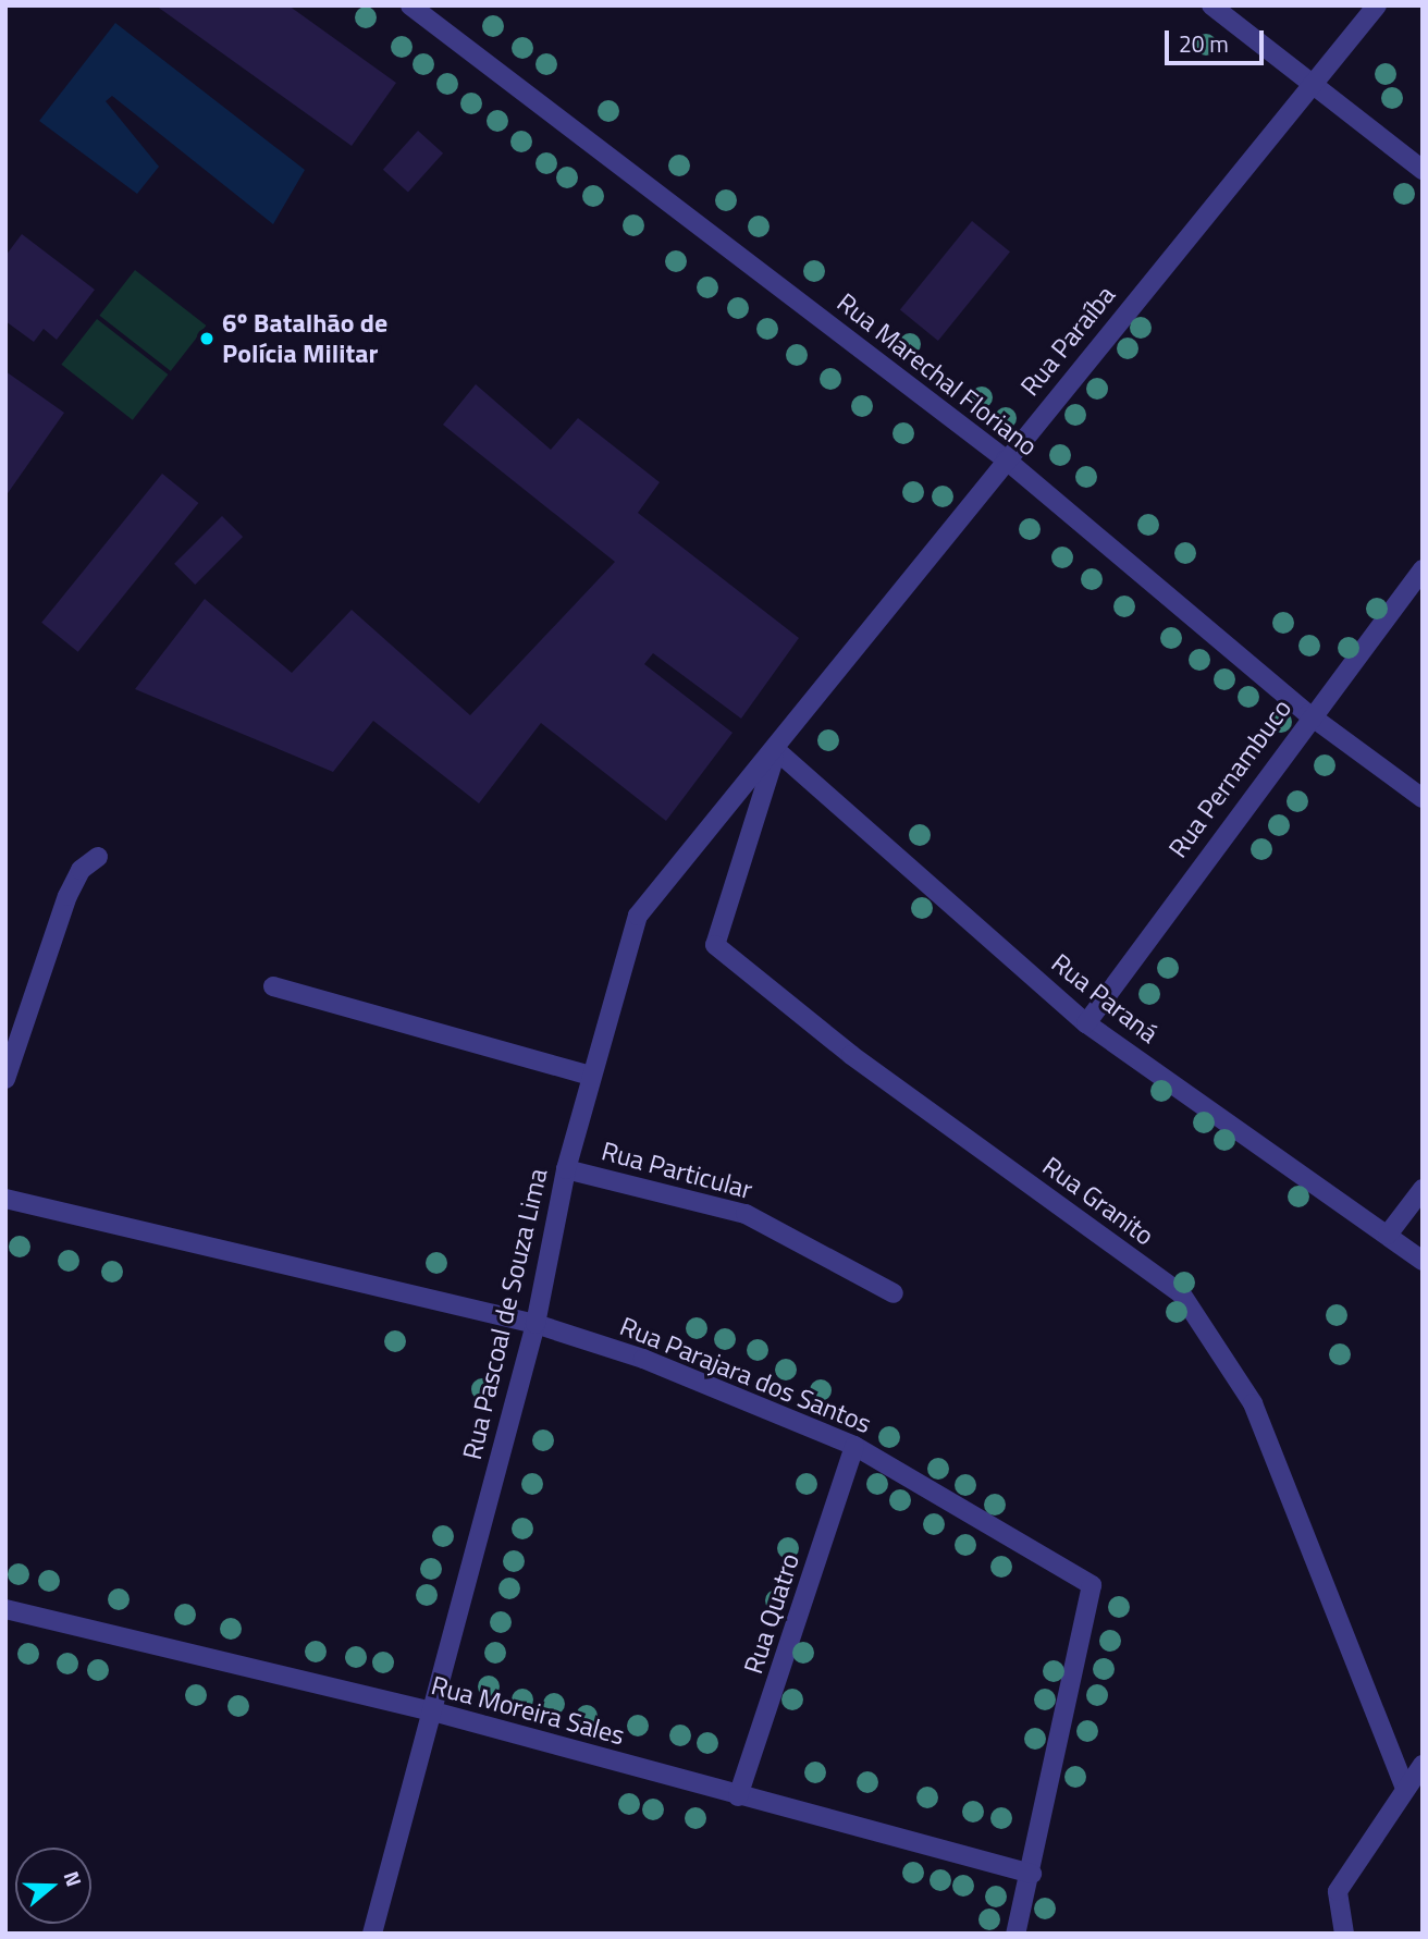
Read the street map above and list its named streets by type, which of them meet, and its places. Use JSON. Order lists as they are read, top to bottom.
{
  "streets": {
    "street": [
      "Rua Paraíba",
      "Rua Marechal Floriano",
      "Rua Pernambuco",
      "Rua Paraná",
      "Rua Particular",
      "Rua Granito",
      "Rua Pascoal de Souza Lima",
      "Rua Parajara dos Santos",
      "Rua Quatro",
      "Rua Moreira Sales"
    ]
  },
  "crossings": [
    ["Rua Paraíba", "Rua Marechal Floriano"],
    ["Rua Paraíba", "Rua Paraná"],
    ["Rua Paraíba", "Rua Granito"],
    ["Rua Paraíba", "Rua Pascoal de Souza Lima"],
    ["Rua Marechal Floriano", "Rua Pernambuco"],
    ["Rua Pernambuco", "Rua Paraná"],
    ["Rua Paraná", "Rua Granito"],
    ["Rua Paraná", "Rua Pascoal de Souza Lima"],
    ["Rua Particular", "Rua Pascoal de Souza Lima"],
    ["Rua Granito", "Rua Pascoal de Souza Lima"],
    ["Rua Pascoal de Souza Lima", "Rua Parajara dos Santos"],
    ["Rua Pascoal de Souza Lima", "Rua Moreira Sales"],
    ["Rua Parajara dos Santos", "Rua Quatro"],
    ["Rua Parajara dos Santos", "Rua Moreira Sales"],
    ["Rua Quatro", "Rua Moreira Sales"]
  ],
  "places": ["6º Batalhão de Polícia Militar"],
  "scale_bar": "20 m",
  "north": "right"
}
